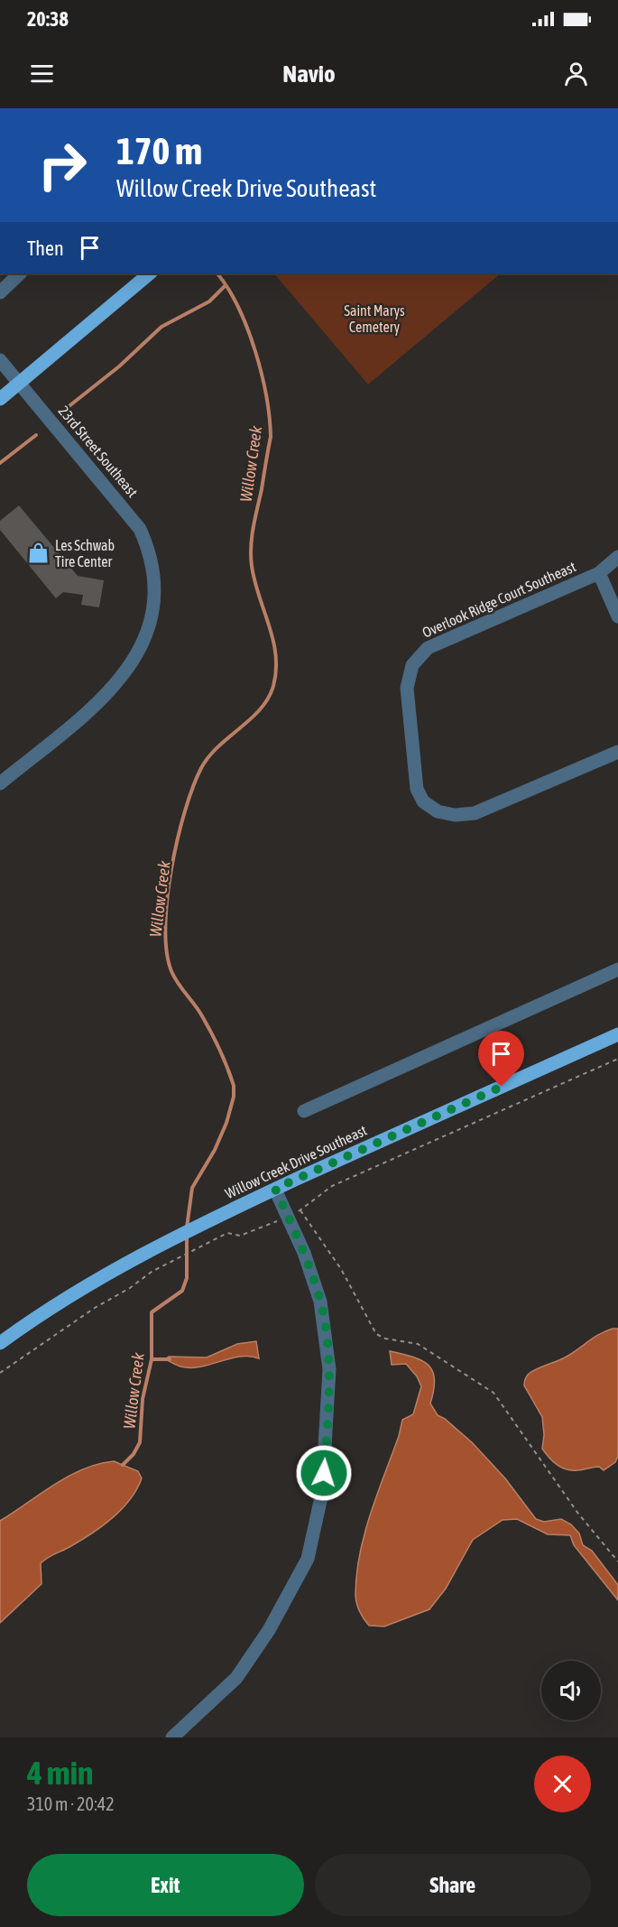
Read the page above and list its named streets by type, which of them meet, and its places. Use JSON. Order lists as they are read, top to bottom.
{
  "streets": {
    "main road": ["Willow Creek Drive Southeast"],
    "street": ["23rd Street Southeast", "Overlook Ridge Court Southeast"]
  },
  "water": ["Willow Creek"],
  "parks": ["Saint Marys Cemetery"],
  "places": {
    "shop": ["Les Schwab Tire Center"]
  },
  "page": {
    "status": "20:38",
    "header": "Navio",
    "turn": ["170 m", "Willow Creek Drive Southeast"],
    "then": "Then",
    "heading": ["4 min", "310 m · 20:42"],
    "buttons": ["Exit", "Share"]
  }
}
